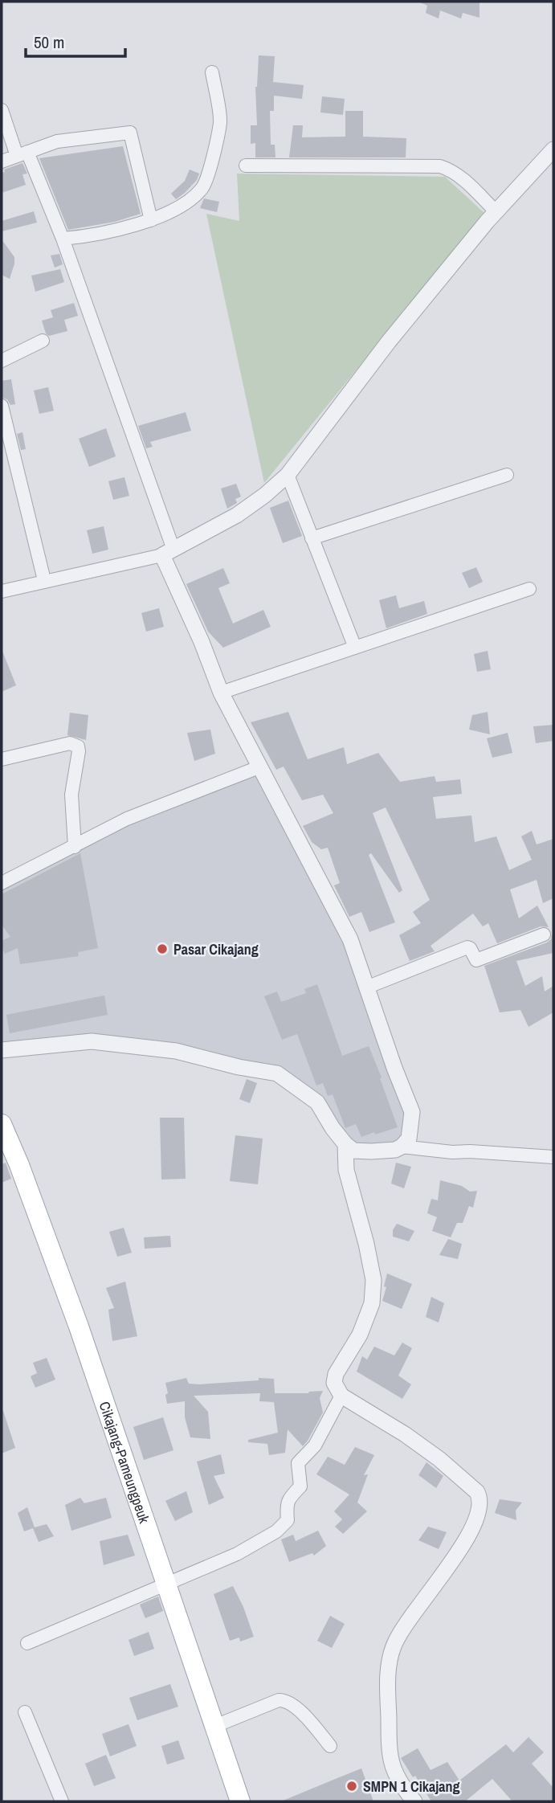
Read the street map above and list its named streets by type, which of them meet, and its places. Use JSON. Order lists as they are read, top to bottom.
{
  "streets": {
    "main road": ["Cikajang-Pameungpeuk"]
  },
  "places": ["Pasar Cikajang", "SMPN 1 Cikajang"],
  "scale_bar": "50 m"
}
